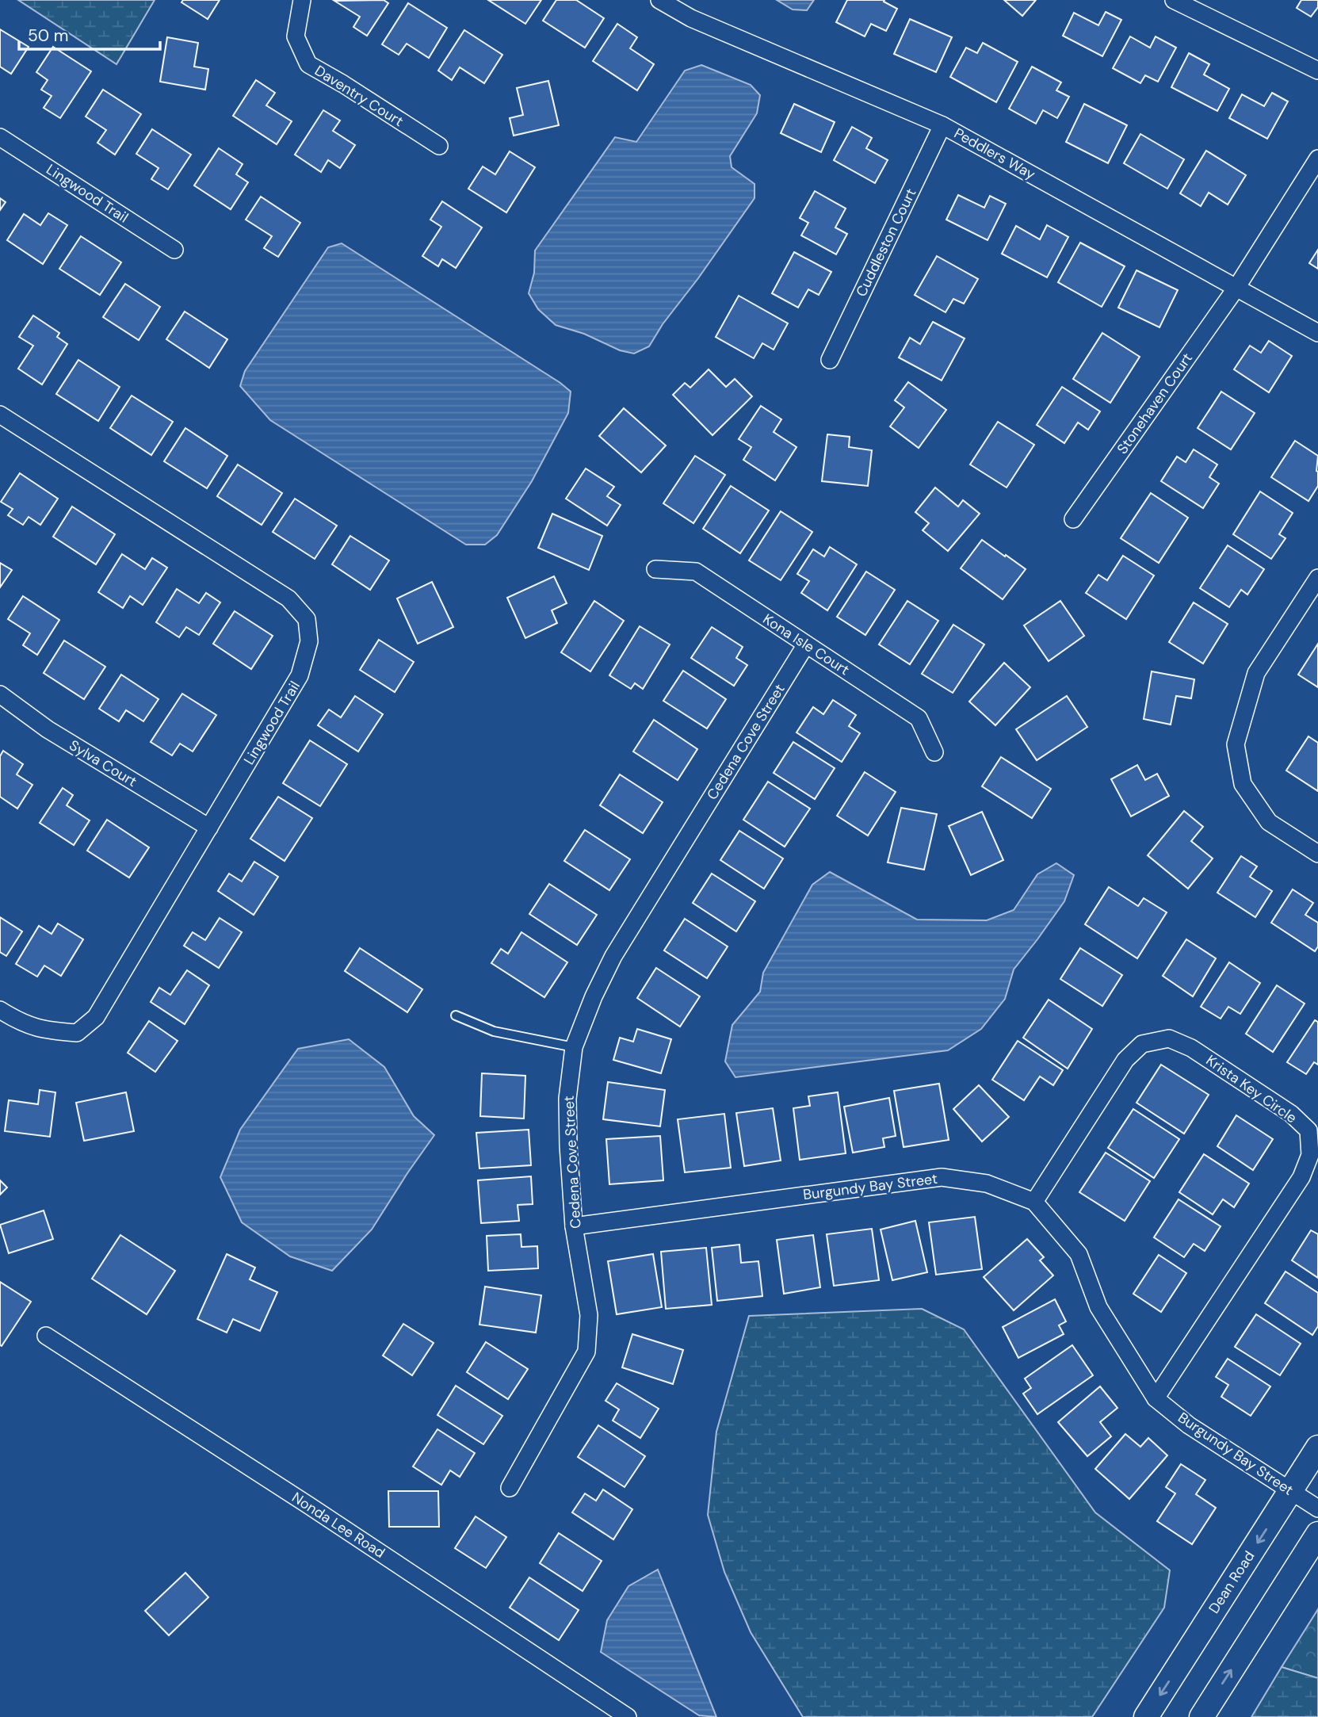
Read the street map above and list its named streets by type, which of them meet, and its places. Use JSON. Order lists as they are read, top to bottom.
{
  "streets": {
    "main road": ["Dean Road"],
    "street": [
      "Daventry Court",
      "Peddlers Way",
      "Lingwood Trail",
      "Cuddleston Court",
      "Stonehaven Court",
      "Kona Isle Court",
      "Cedena Cove Street",
      "Sylva Court",
      "Krista Key Circle",
      "Burgundy Bay Street",
      "Nonda Lee Road"
    ]
  },
  "crossings": [
    ["Peddlers Way", "Cuddleston Court"],
    ["Peddlers Way", "Stonehaven Court"],
    ["Lingwood Trail", "Sylva Court"],
    ["Kona Isle Court", "Cedena Cove Street"],
    ["Cedena Cove Street", "Burgundy Bay Street"],
    ["Krista Key Circle", "Burgundy Bay Street"],
    ["Burgundy Bay Street", "Dean Road"]
  ],
  "scale_bar": "50 m"
}
